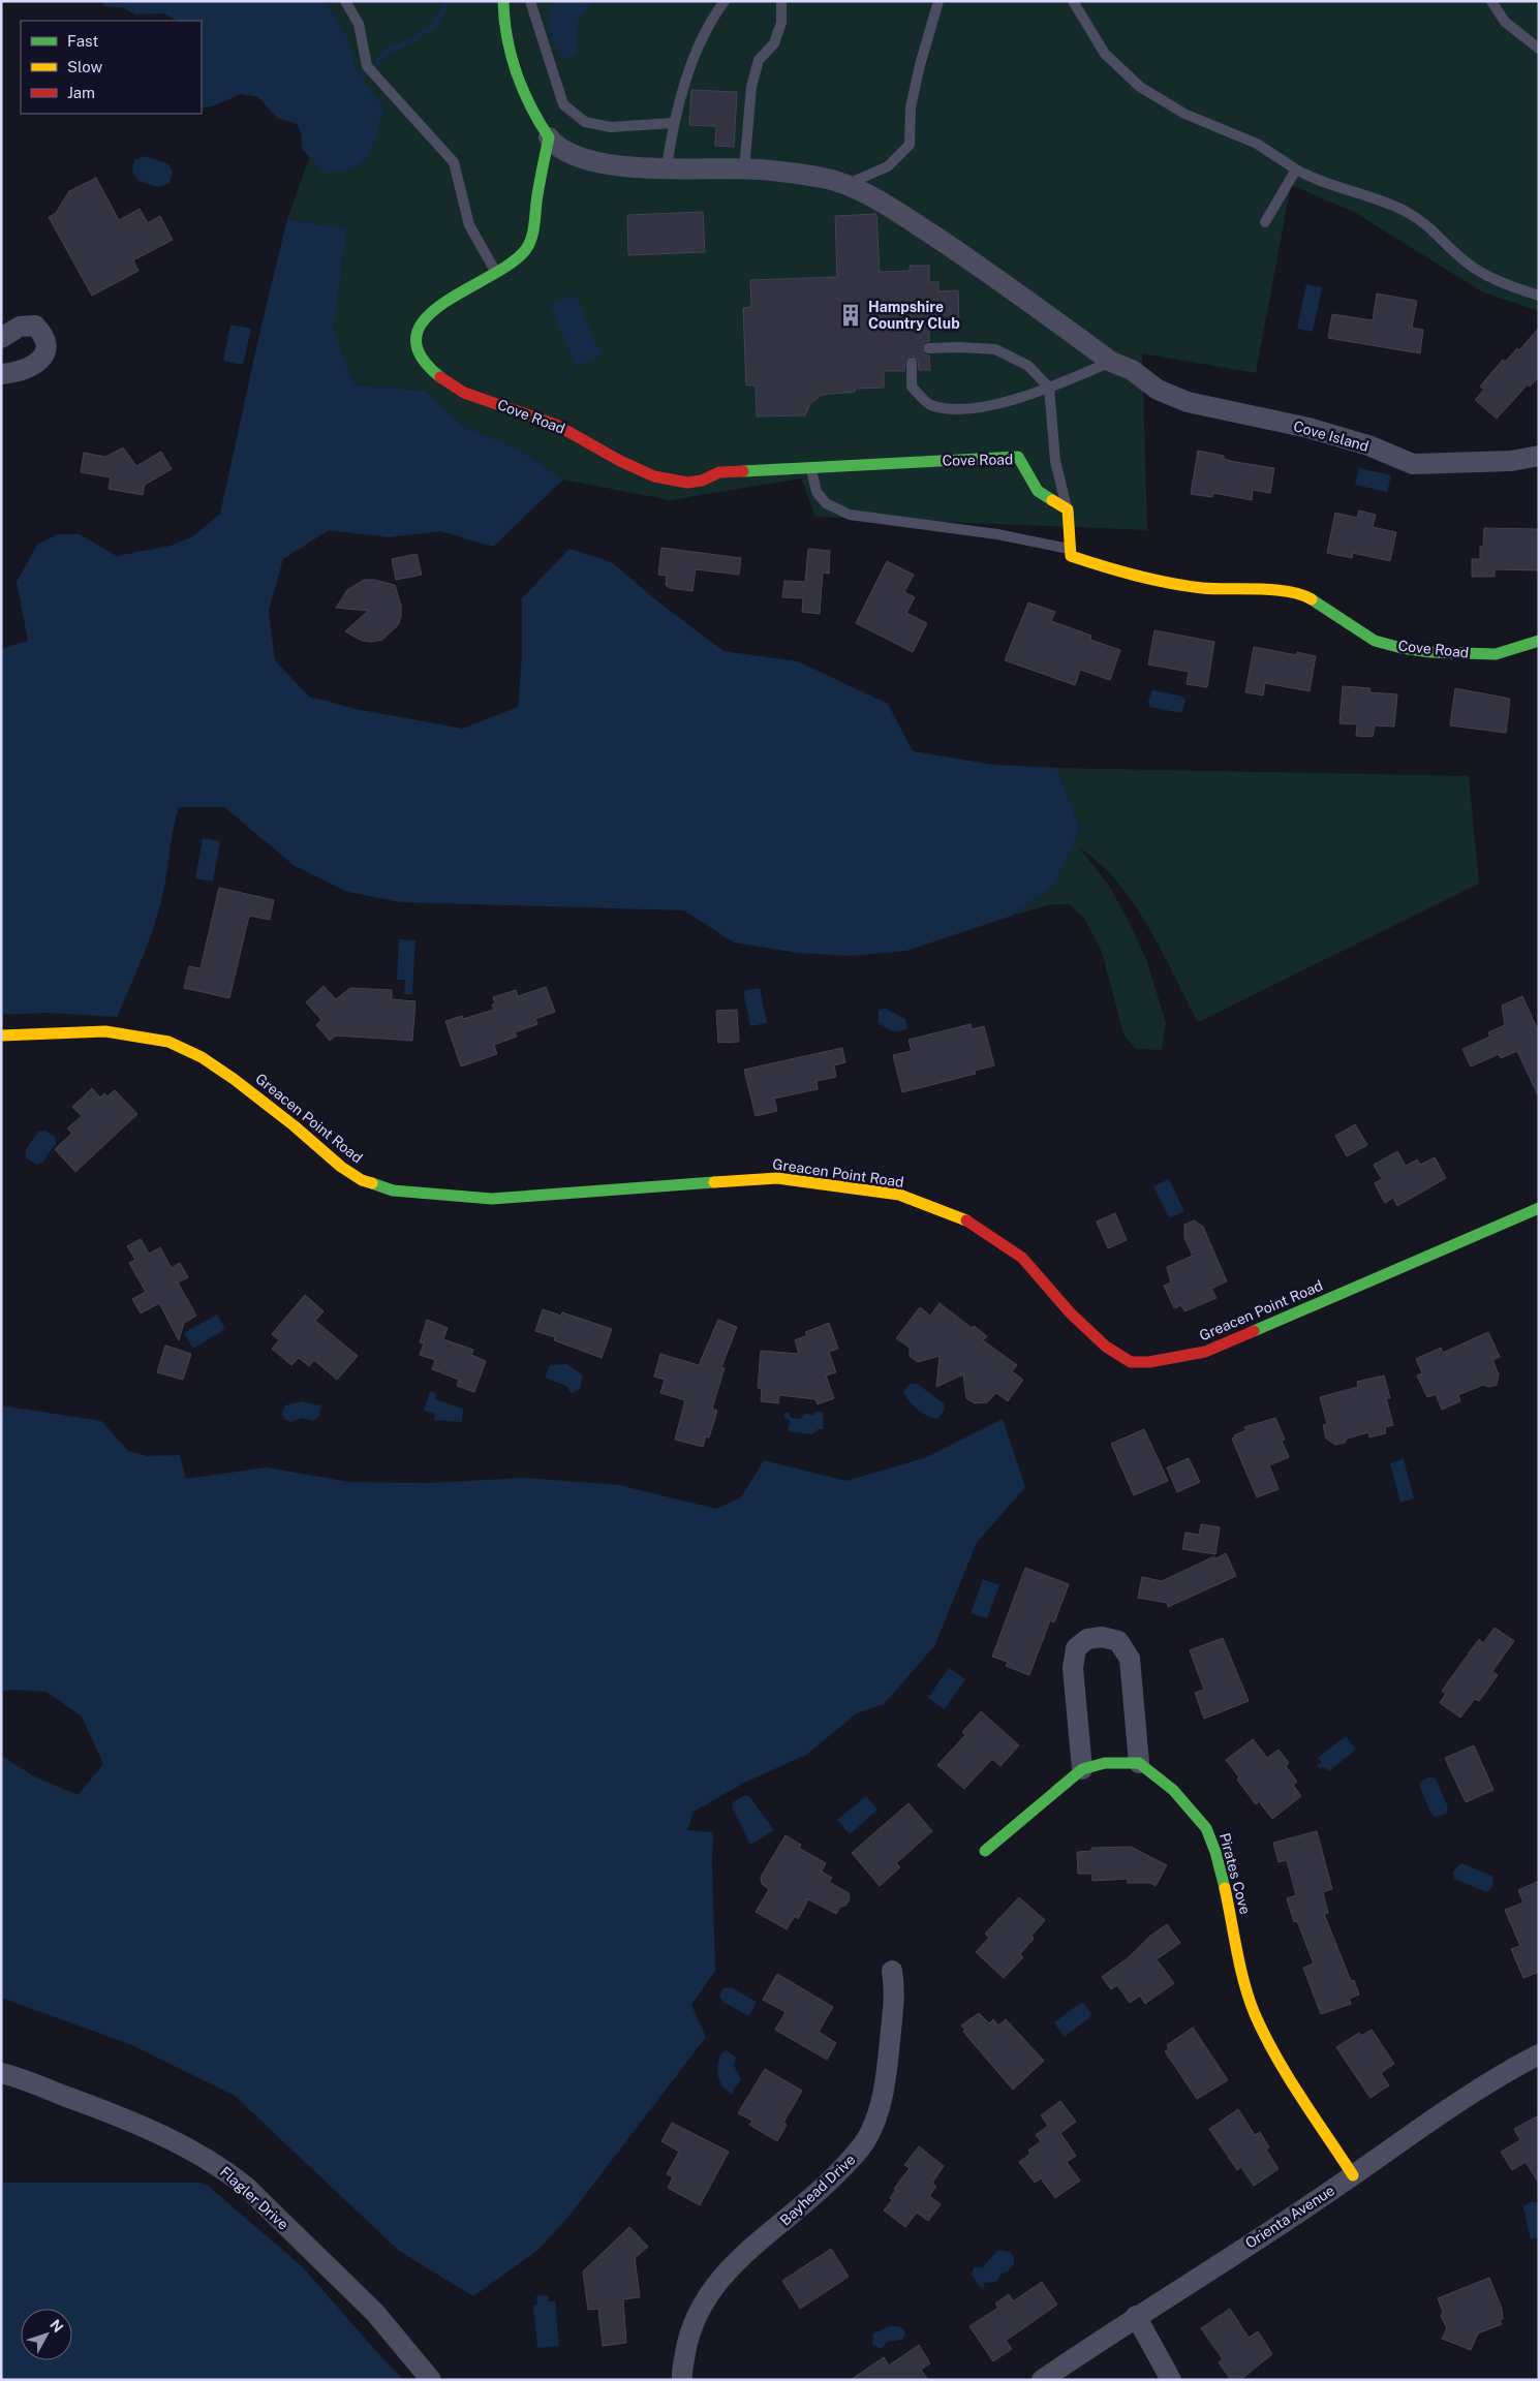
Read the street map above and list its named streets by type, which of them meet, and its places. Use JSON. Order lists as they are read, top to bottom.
{
  "streets": {
    "street": [
      "Cove Road",
      "Cove Island",
      "Greacen Point Road",
      "Pirates Cove",
      "Bayhead Drive",
      "Flagler Drive",
      "Orienta Avenue"
    ]
  },
  "crossings": [
    ["Pirates Cove", "Orienta Avenue"]
  ],
  "places": {
    "building": ["Hampshire Country Club"]
  },
  "legend": ["Fast", "Slow", "Jam"],
  "north": "top right"
}
